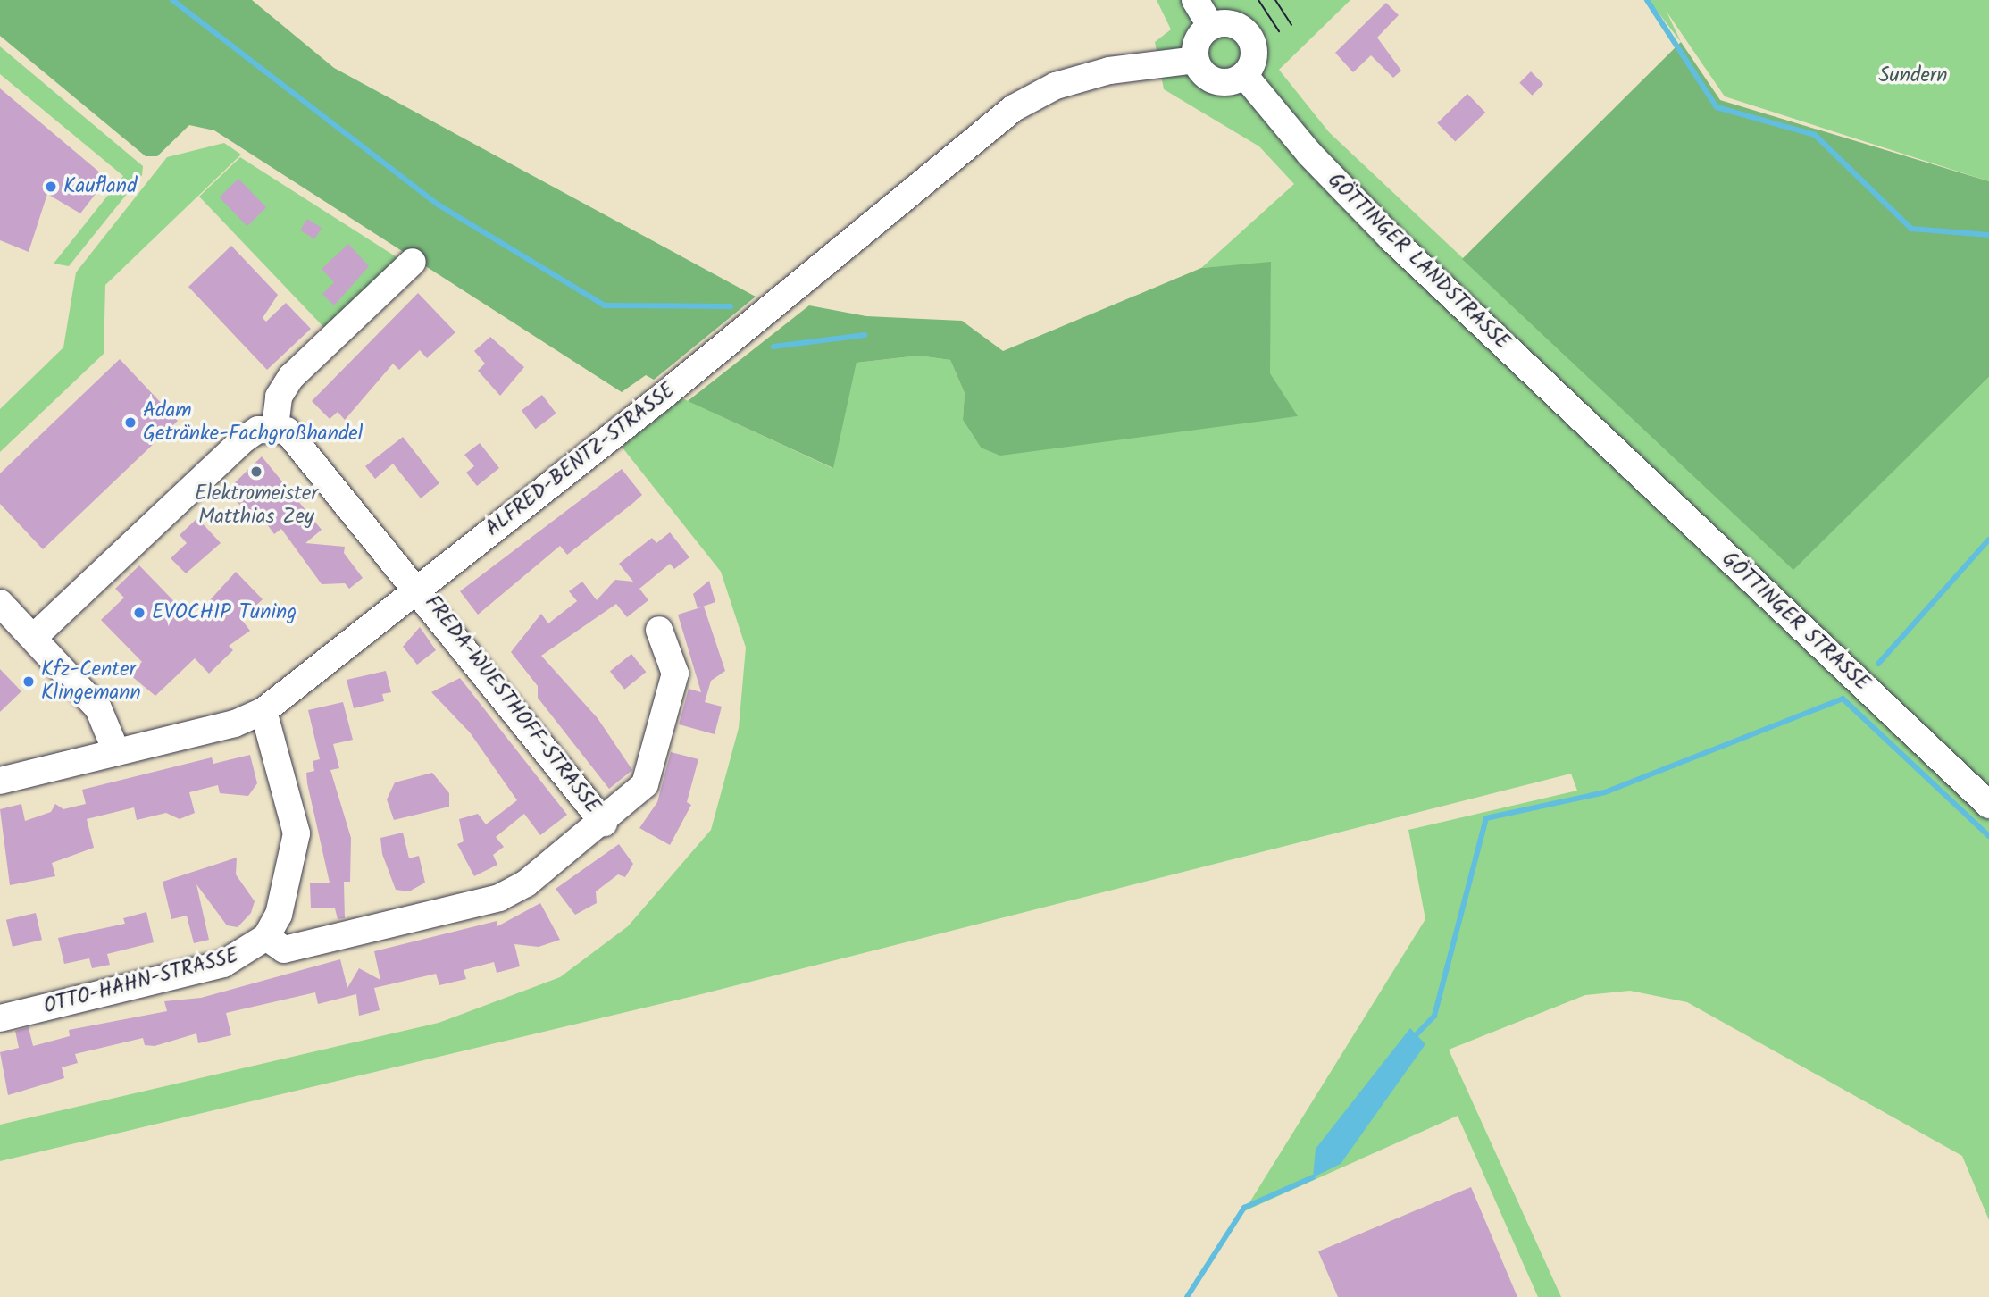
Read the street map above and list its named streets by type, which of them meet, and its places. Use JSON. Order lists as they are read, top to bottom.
{
  "streets": {
    "street": [
      "GÖTTINGER LANDSTRASSE",
      "ALFRED-BENTZ-STRASSE",
      "GÖTTINGER STRASSE",
      "FREDA-WUESTHOFF-STRASSE",
      "OTTO-HAHN-STRASSE"
    ]
  },
  "crossings": [
    ["GÖTTINGER LANDSTRASSE", "ALFRED-BENTZ-STRASSE"],
    ["GÖTTINGER LANDSTRASSE", "GÖTTINGER STRASSE"],
    ["ALFRED-BENTZ-STRASSE", "FREDA-WUESTHOFF-STRASSE"],
    ["FREDA-WUESTHOFF-STRASSE", "OTTO-HAHN-STRASSE"]
  ],
  "parks": ["Sundern"],
  "places": [
    "Kaufland",
    "Adam Getränke-Fachgroßhandel",
    "Elektromeister Matthias Zey",
    "EVOCHIP Tuning",
    "Kfz-Center Klingemann"
  ]
}
